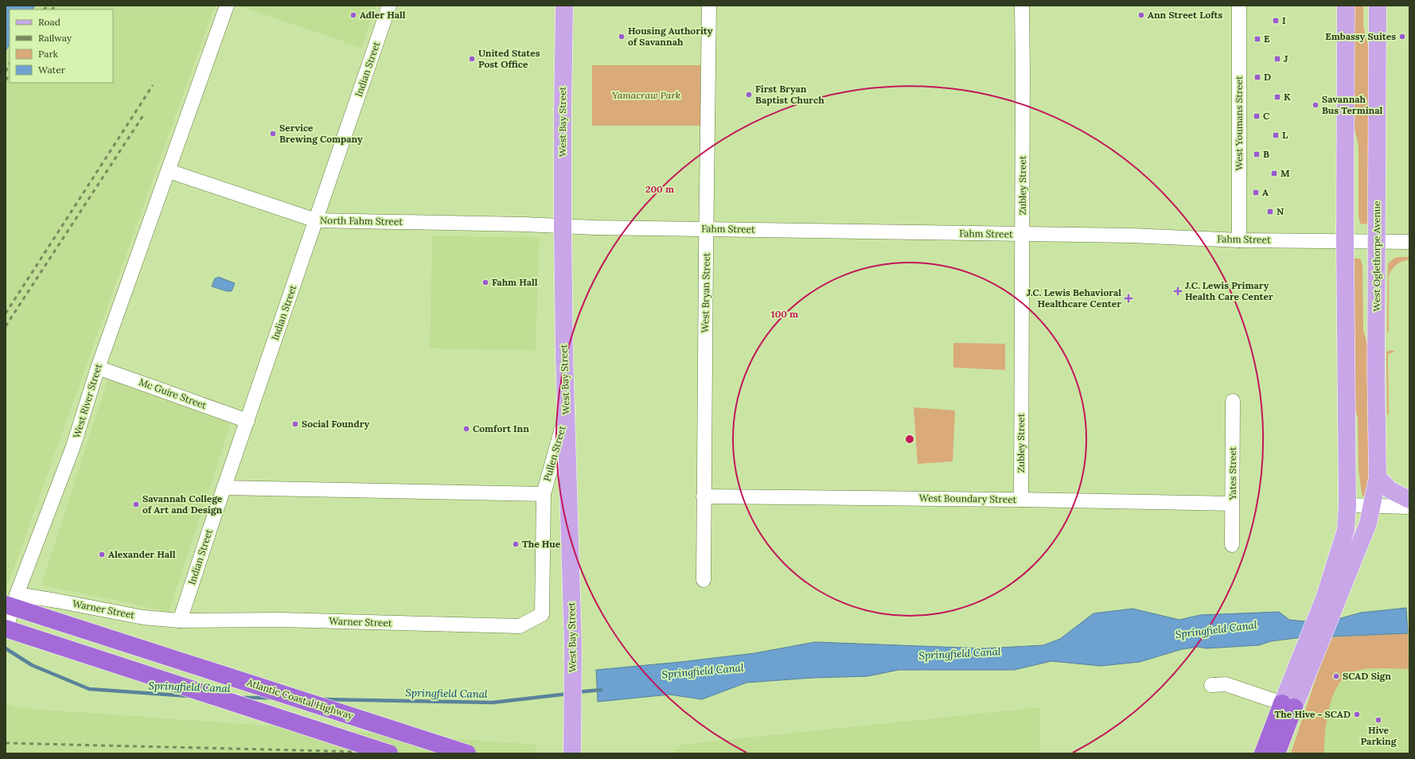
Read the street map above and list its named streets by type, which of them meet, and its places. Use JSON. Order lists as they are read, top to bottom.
{
  "streets": {
    "highway": ["Atlantic Coastal Highway"],
    "main road": ["West Bay Street", "West Oglethorpe Avenue"],
    "street": [
      "Indian Street",
      "West Youmans Street",
      "Zubley Street",
      "North Fahm Street",
      "Fahm Street",
      "West Bryan Street",
      "Mc Guire Street",
      "West River Street",
      "Pullen Street",
      "Yates Street",
      "West Boundary Street",
      "Warner Street"
    ]
  },
  "crossings": [
    ["Indian Street", "North Fahm Street"],
    ["Indian Street", "Mc Guire Street"],
    ["Indian Street", "Warner Street"],
    ["West Bay Street", "North Fahm Street"],
    ["West Bay Street", "Fahm Street"],
    ["West Bay Street", "Pullen Street"],
    ["West Youmans Street", "Fahm Street"],
    ["Zubley Street", "Fahm Street"],
    ["Zubley Street", "West Boundary Street"],
    ["North Fahm Street", "Fahm Street"],
    ["North Fahm Street", "West River Street"],
    ["Fahm Street", "West Oglethorpe Avenue"],
    ["Fahm Street", "West Bryan Street"],
    ["West Bryan Street", "West Boundary Street"],
    ["Mc Guire Street", "West River Street"],
    ["West River Street", "Warner Street"],
    ["West River Street", "Atlantic Coastal Highway"],
    ["Pullen Street", "Warner Street"],
    ["Yates Street", "West Boundary Street"],
    ["Warner Street", "Atlantic Coastal Highway"]
  ],
  "water": ["Springfield Canal"],
  "parks": ["Yamacraw Park"],
  "places": {
    "other": [
      "Adler Hall",
      "Ann Street Lofts",
      "Housing Authority of Savannah",
      "Embassy Suites",
      "United States Post Office",
      "First Bryan Baptist Church",
      "Savannah Bus Terminal",
      "Service Brewing Company",
      "Fahm Hall",
      "Social Foundry",
      "Comfort Inn",
      "Savannah College of Art and Design",
      "The Hue",
      "Alexander Hall",
      "SCAD Sign",
      "The Hive - SCAD",
      "Hive Parking"
    ],
    "transit": [
      "I",
      "E",
      "J",
      "D",
      "K",
      "C",
      "L",
      "B",
      "M",
      "A",
      "N"
    ],
    "health": ["J.C. Lewis Primary Health Care Center", "J.C. Lewis Behavioral Healthcare Center"]
  },
  "legend": [
    "Road",
    "Railway",
    "Park",
    "Water"
  ],
  "rings": ["200 m", "100 m"]
}
